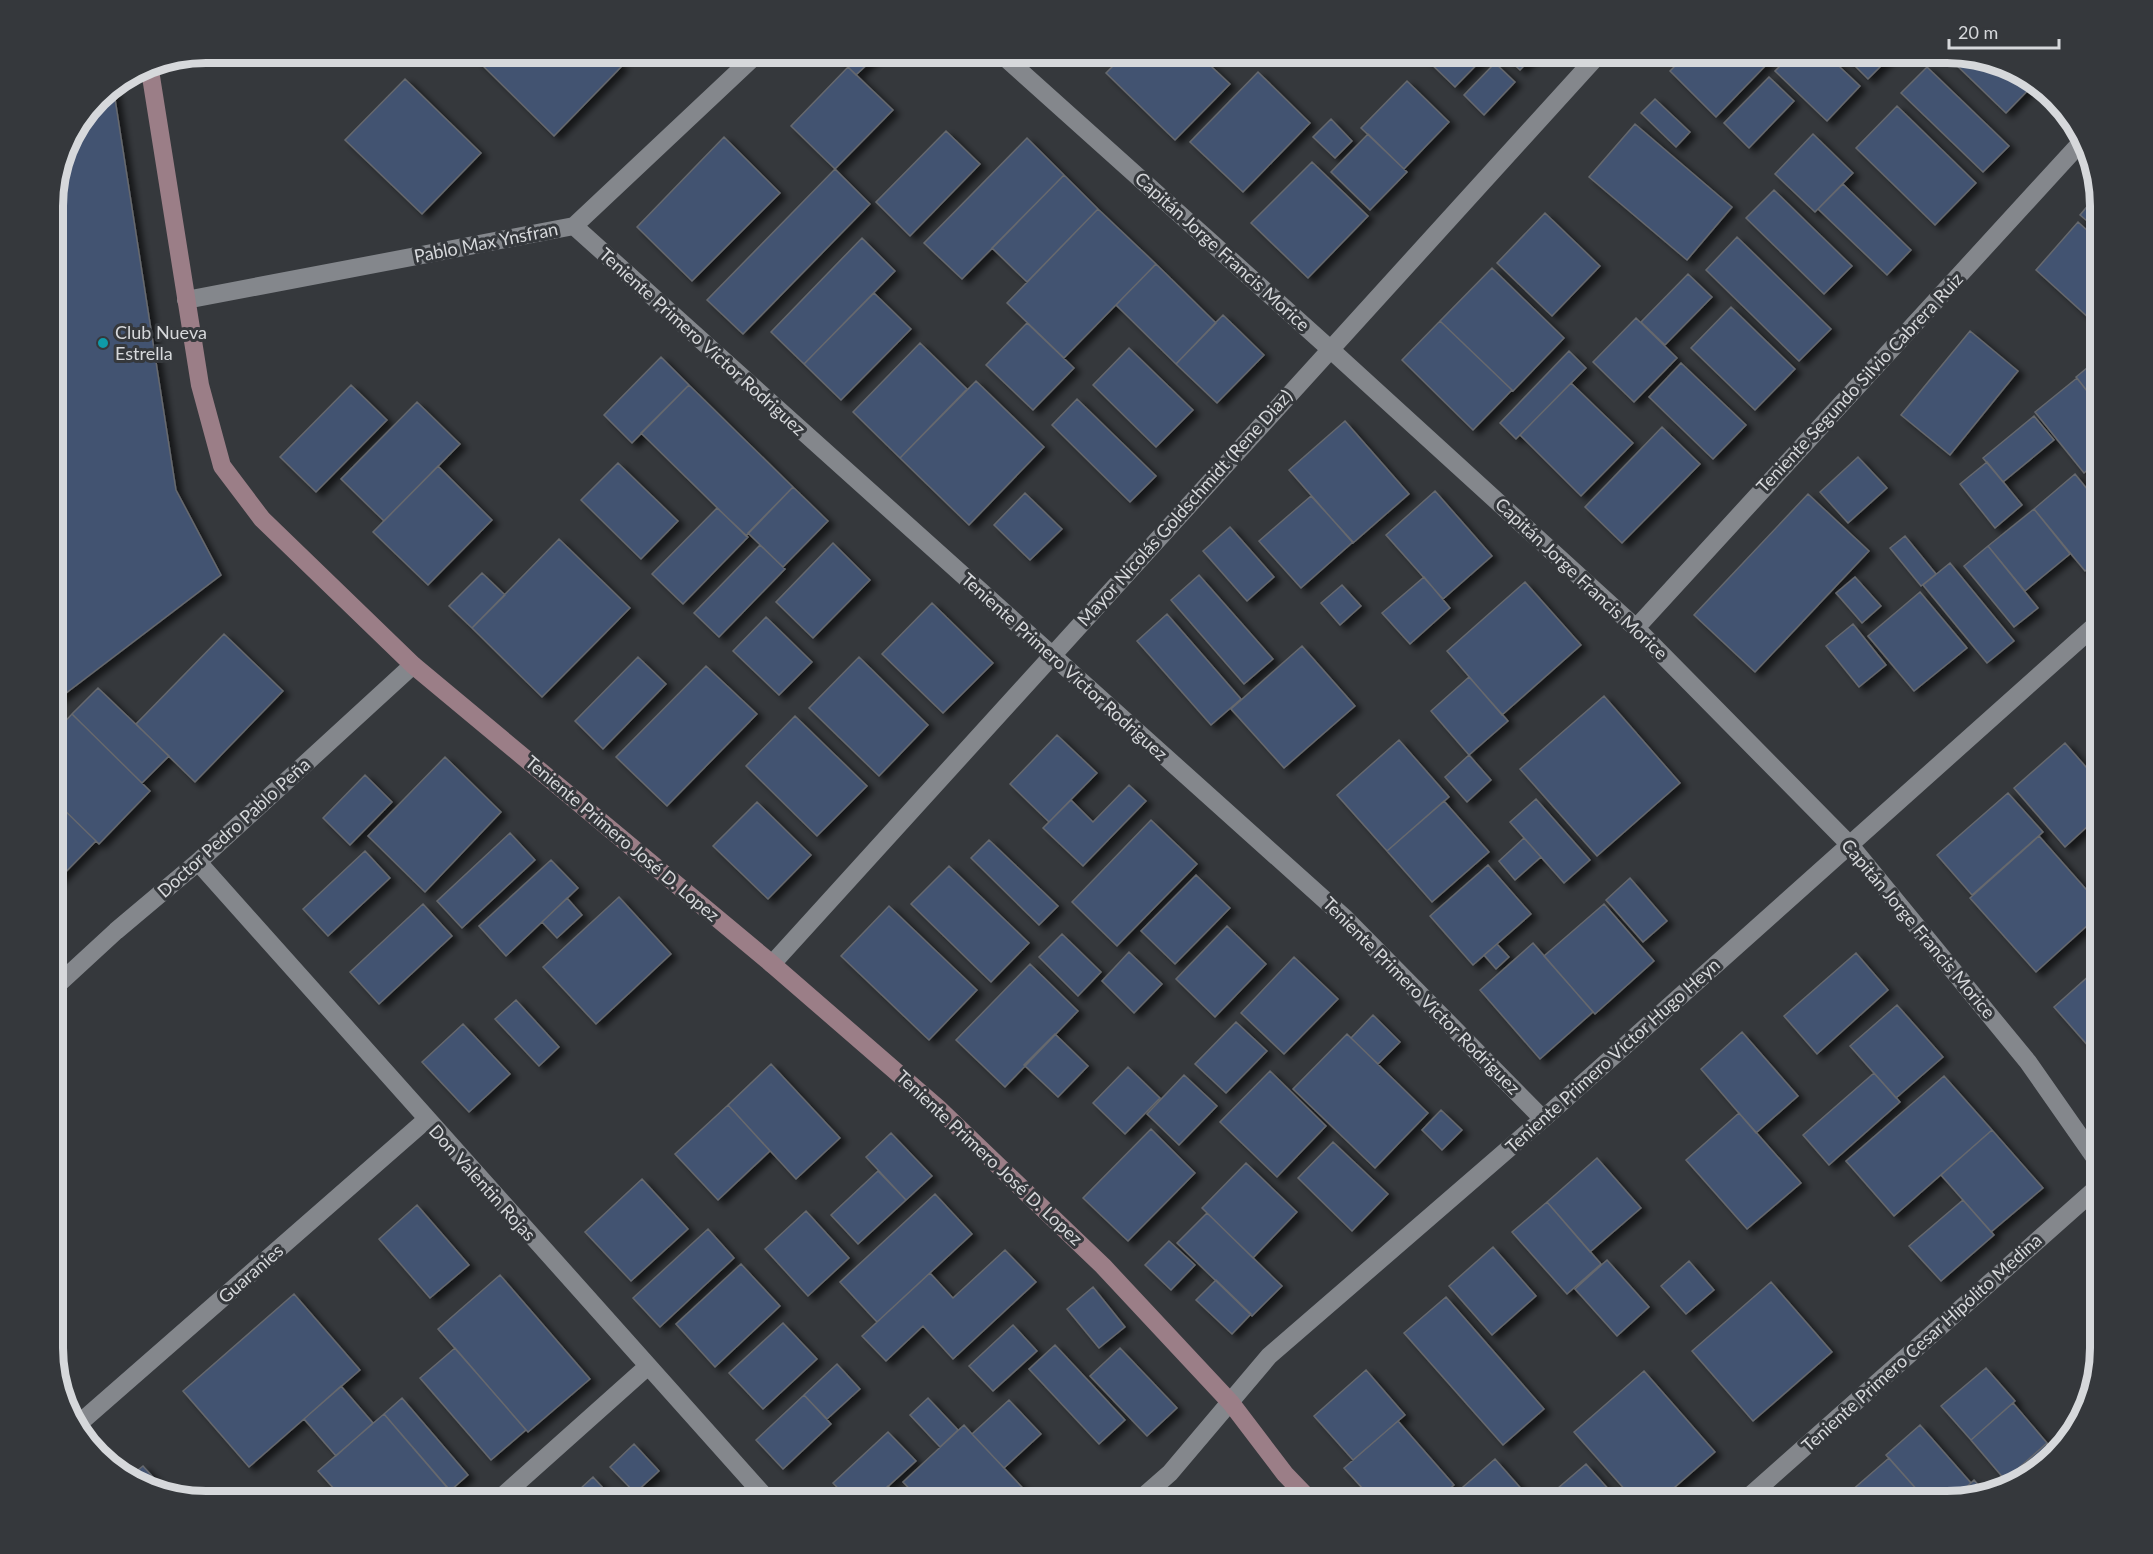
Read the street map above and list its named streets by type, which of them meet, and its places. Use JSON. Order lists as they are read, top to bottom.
{
  "streets": {
    "street": [
      "Pablo Max Ynsfran",
      "Capitán Jorge Francis Morice",
      "Teniente Primero Victor Rodriguez",
      "Teniente Segundo Silvio Cabrera Ruiz",
      "Mayor Nicolás Goldschmidt (Rene Diaz)",
      "Doctor Pedro Pablo Peña",
      "Teniente Primero José D. Lopez",
      "Teniente Primero Victor Hugo Heyn",
      "Don Valentin Rojas",
      "Guaranies",
      "Teniente Primero Cesar Hipólito Medina"
    ]
  },
  "crossings": [
    ["Pablo Max Ynsfran", "Teniente Primero Victor Rodriguez"],
    ["Pablo Max Ynsfran", "Teniente Primero José D. Lopez"],
    ["Capitán Jorge Francis Morice", "Teniente Segundo Silvio Cabrera Ruiz"],
    ["Capitán Jorge Francis Morice", "Mayor Nicolás Goldschmidt (Rene Diaz)"],
    ["Capitán Jorge Francis Morice", "Teniente Primero Victor Hugo Heyn"],
    ["Teniente Primero Victor Rodriguez", "Mayor Nicolás Goldschmidt (Rene Diaz)"],
    ["Teniente Primero Victor Rodriguez", "Teniente Primero Victor Hugo Heyn"],
    ["Mayor Nicolás Goldschmidt (Rene Diaz)", "Teniente Primero José D. Lopez"],
    ["Doctor Pedro Pablo Peña", "Teniente Primero José D. Lopez"],
    ["Doctor Pedro Pablo Peña", "Don Valentin Rojas"],
    ["Teniente Primero José D. Lopez", "Teniente Primero Victor Hugo Heyn"],
    ["Don Valentin Rojas", "Guaranies"]
  ],
  "places": ["Club Nueva Estrella"],
  "scale_bar": "20 m"
}
